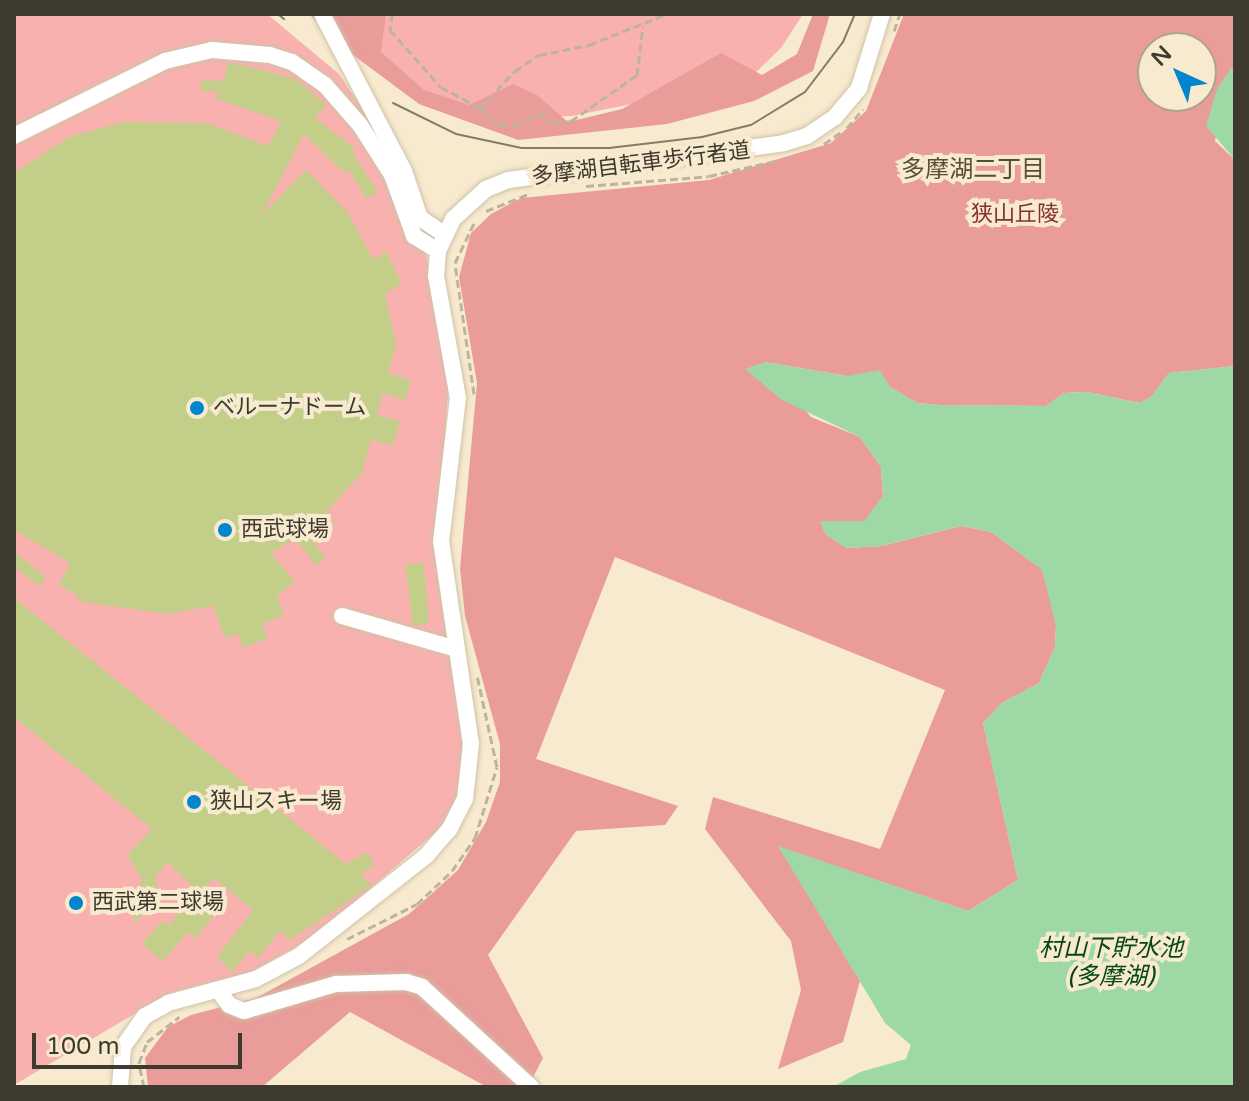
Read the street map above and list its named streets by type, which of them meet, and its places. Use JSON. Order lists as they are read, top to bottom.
{
  "streets": {
    "path": ["多摩湖自転車歩行者道"]
  },
  "districts": ["多摩湖二丁目"],
  "water": ["村山下貯水池 (多摩湖)"],
  "parks": ["狭山丘陵"],
  "places": [
    "ベルーナドーム",
    "西武球場",
    "狭山スキー場",
    "西武第二球場"
  ],
  "scale_bar": "100 m",
  "north": "top left"
}
